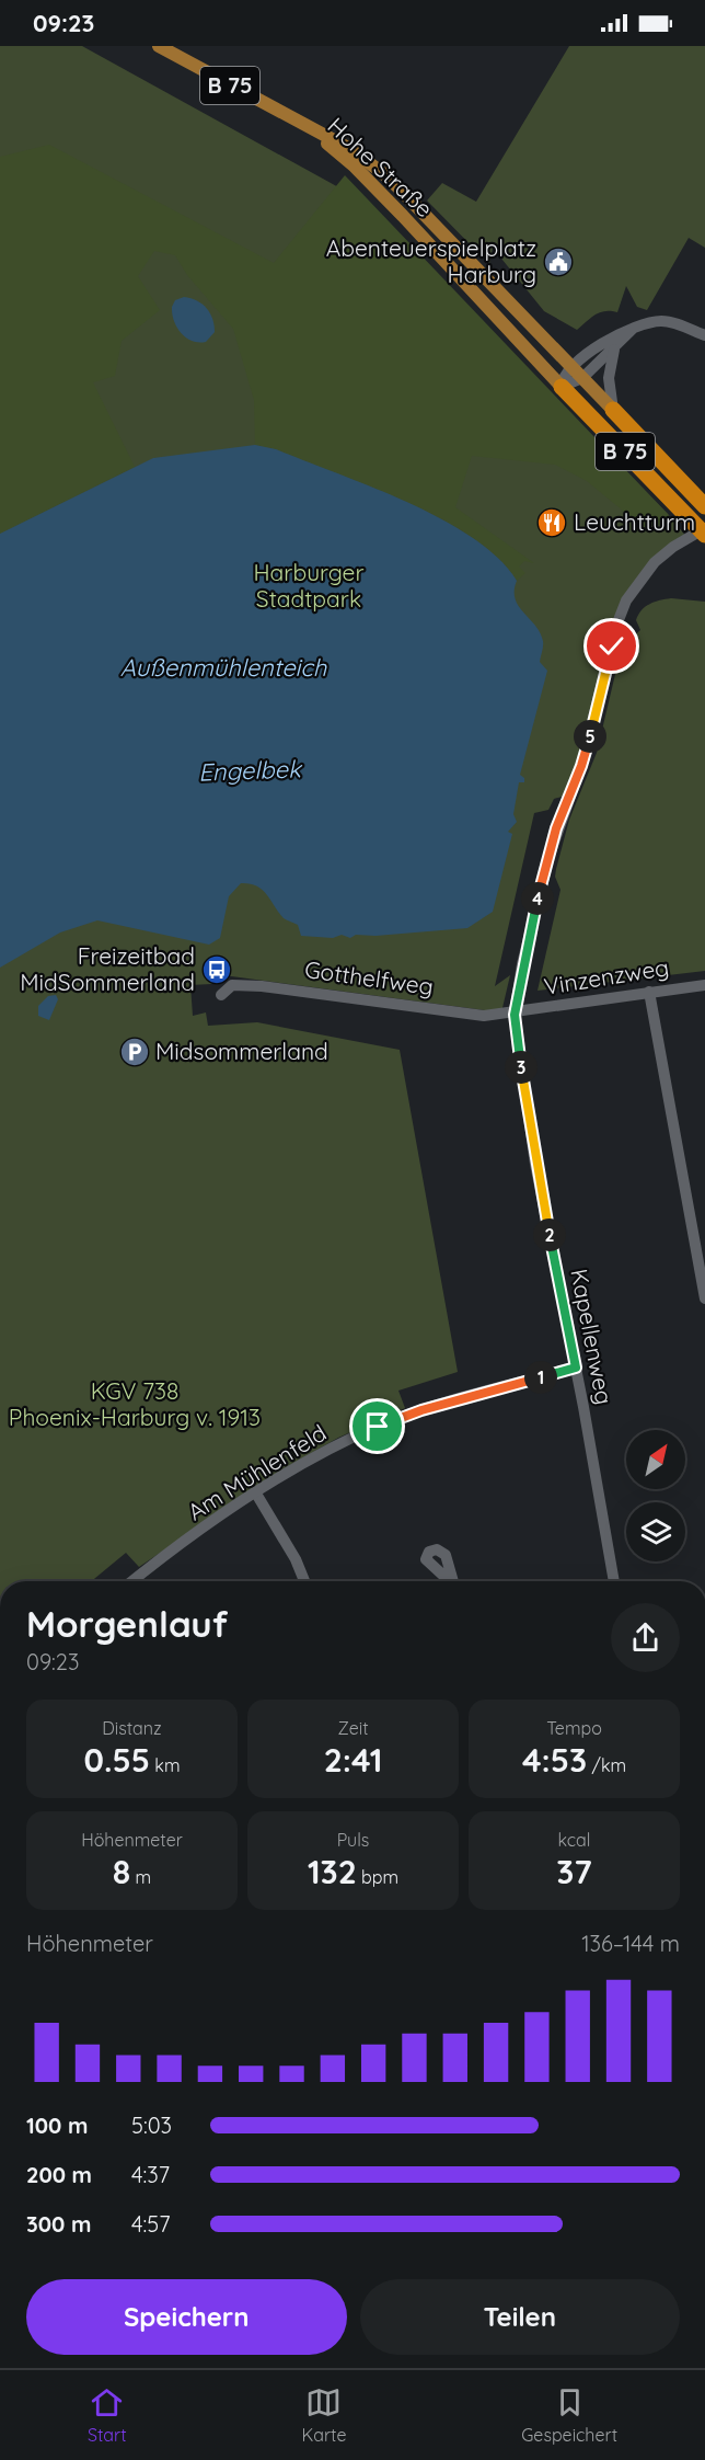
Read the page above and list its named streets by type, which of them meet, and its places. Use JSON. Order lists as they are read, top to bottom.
{
  "streets": {
    "highway": ["B 75"],
    "main road": ["Hohe Straße"],
    "street": [
      "Vinzenzweg",
      "Gotthelfweg",
      "Kapellenweg",
      "Am Mühlenfeld"
    ]
  },
  "crossings": [
    ["B 75", "Hohe Straße"],
    ["Vinzenzweg", "Gotthelfweg"],
    ["Vinzenzweg", "Kapellenweg"],
    ["Gotthelfweg", "Kapellenweg"],
    ["Kapellenweg", "Am Mühlenfeld"]
  ],
  "water": ["Außenmühlenteich", "Engelbek"],
  "parks": ["Harburger Stadtpark", "KGV 738 Phoenix-Harburg v. 1913"],
  "places": {
    "public building": ["Abenteuerspielplatz Harburg"],
    "restaurant": ["Leuchtturm"],
    "bus stop": ["Freizeitbad MidSommerland"],
    "parking": ["Midsommerland"]
  },
  "north": "top right",
  "page": {
    "status": "09:23",
    "pins": [
      "5",
      "4",
      "3",
      "2",
      "1"
    ],
    "heading": ["Morgenlauf", "09:23"],
    "stats": [
      ["Distanz", "0.55 km"],
      ["Zeit", "2:41"],
      ["Tempo", "4:53 /km"],
      ["Höhenmeter", "8 m"],
      ["Puls", "132 bpm"],
      ["kcal", "37"]
    ],
    "chart": ["Höhenmeter", "136–144 m"],
    "list": [
      {
        "name": "100 m",
        "note": "5:03"
      },
      {
        "name": "200 m",
        "note": "4:37"
      },
      {
        "name": "300 m",
        "note": "4:57"
      }
    ],
    "buttons": ["Speichern", "Teilen"],
    "tabs": ["Start", "Karte", "Gespeichert"]
  }
}
